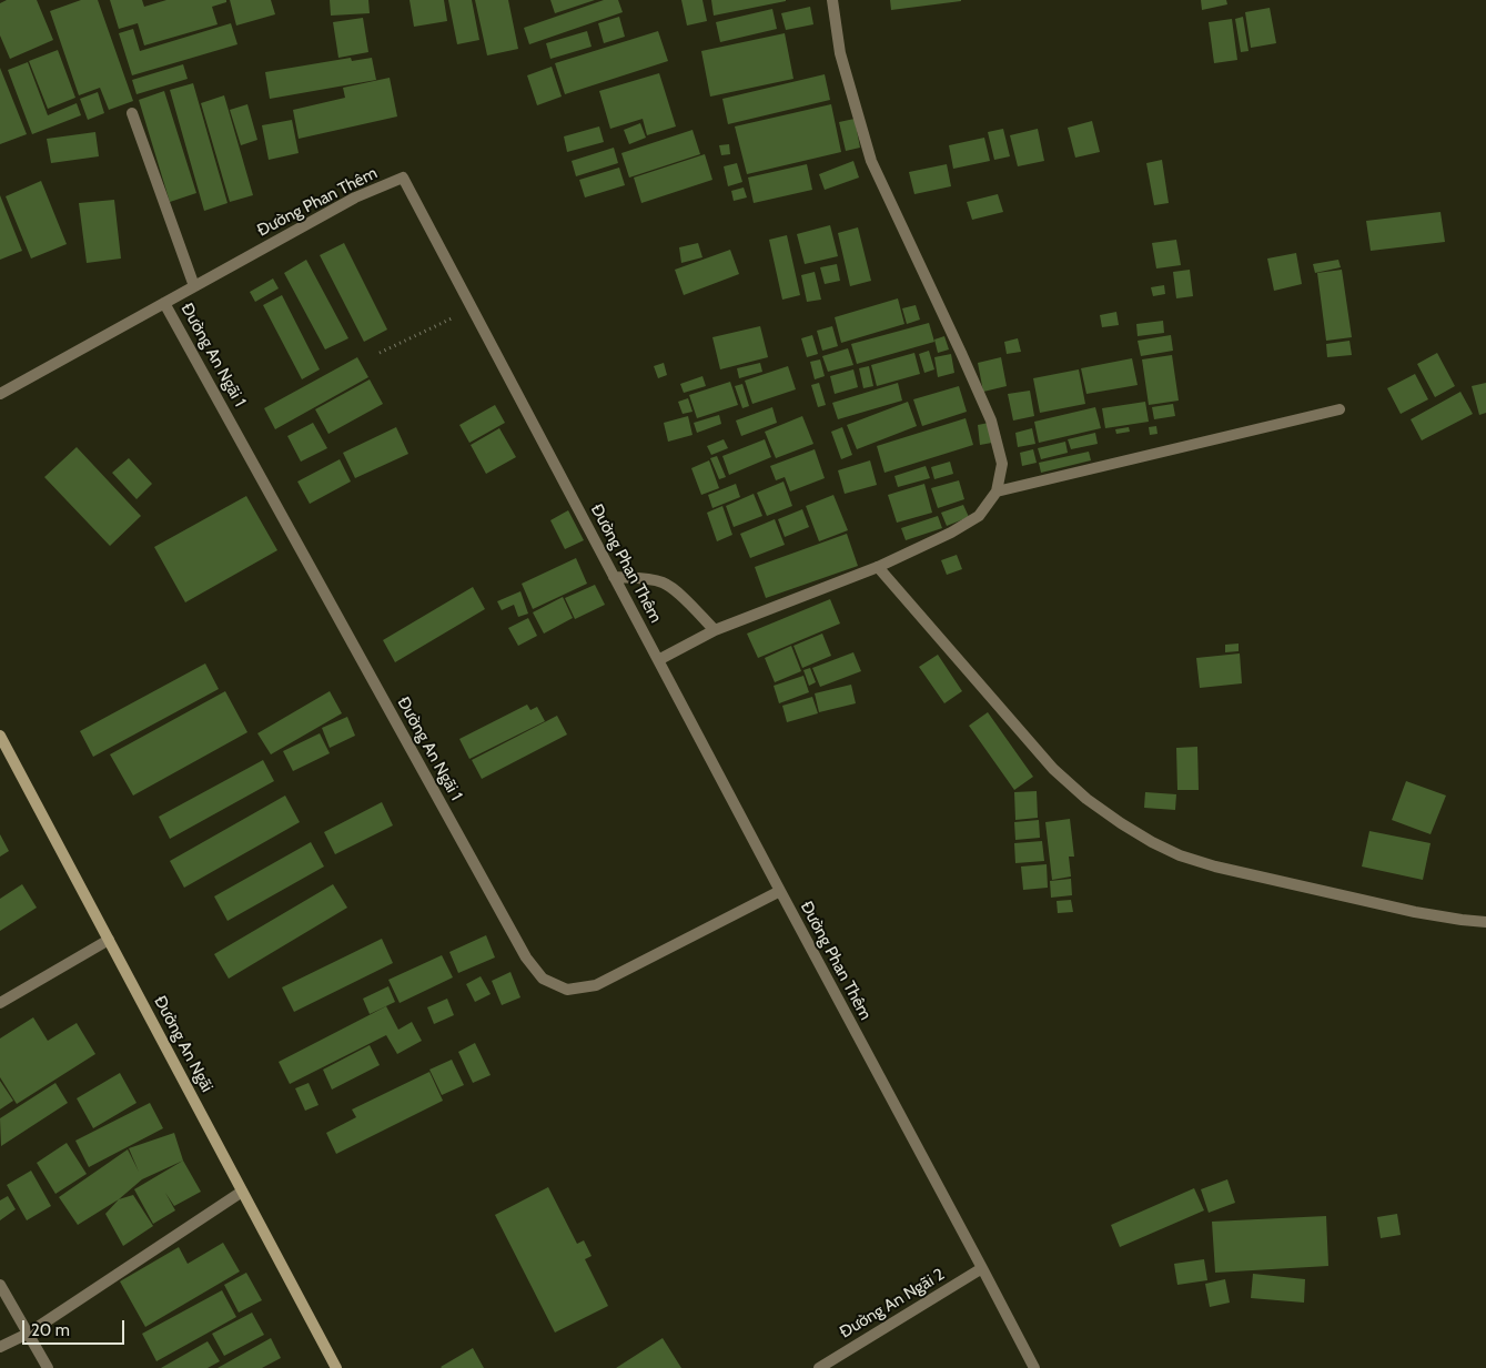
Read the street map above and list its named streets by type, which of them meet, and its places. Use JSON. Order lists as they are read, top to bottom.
{
  "streets": {
    "main road": ["Đường An Ngãi"],
    "street": ["Đường Phan Thêm", "Đường An Ngãi 1", "Đường An Ngãi 2"]
  },
  "crossings": [
    ["Đường Phan Thêm", "Đường An Ngãi 1"],
    ["Đường Phan Thêm", "Đường An Ngãi 2"]
  ],
  "scale_bar": "20 m"
}
